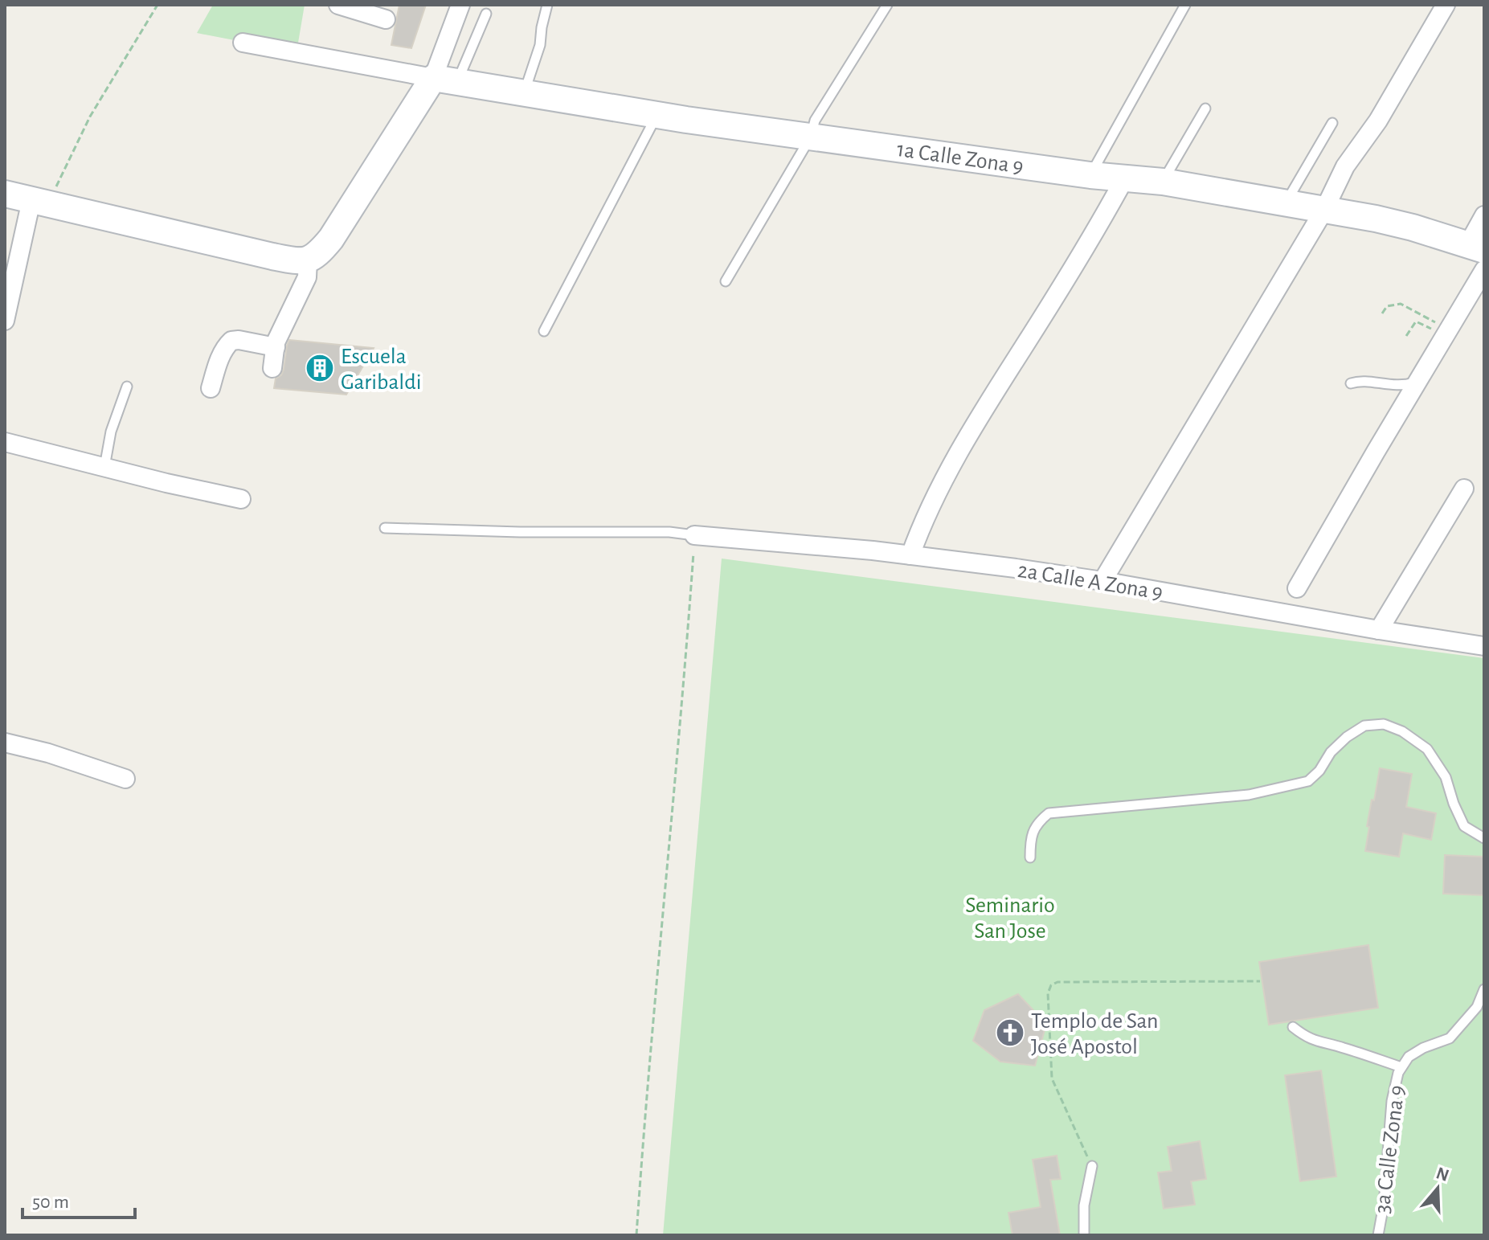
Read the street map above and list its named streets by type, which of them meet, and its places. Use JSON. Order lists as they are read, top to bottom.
{
  "streets": {
    "street": ["1a Calle Zona 9", "2a Calle A Zona 9"],
    "lane": ["3a Calle Zona 9"]
  },
  "parks": ["Seminario San Jose"],
  "places": {
    "building": ["Escuela Garibaldi"],
    "church": ["Templo de San José Apostol"]
  },
  "scale_bar": "50 m",
  "north": "top"
}
